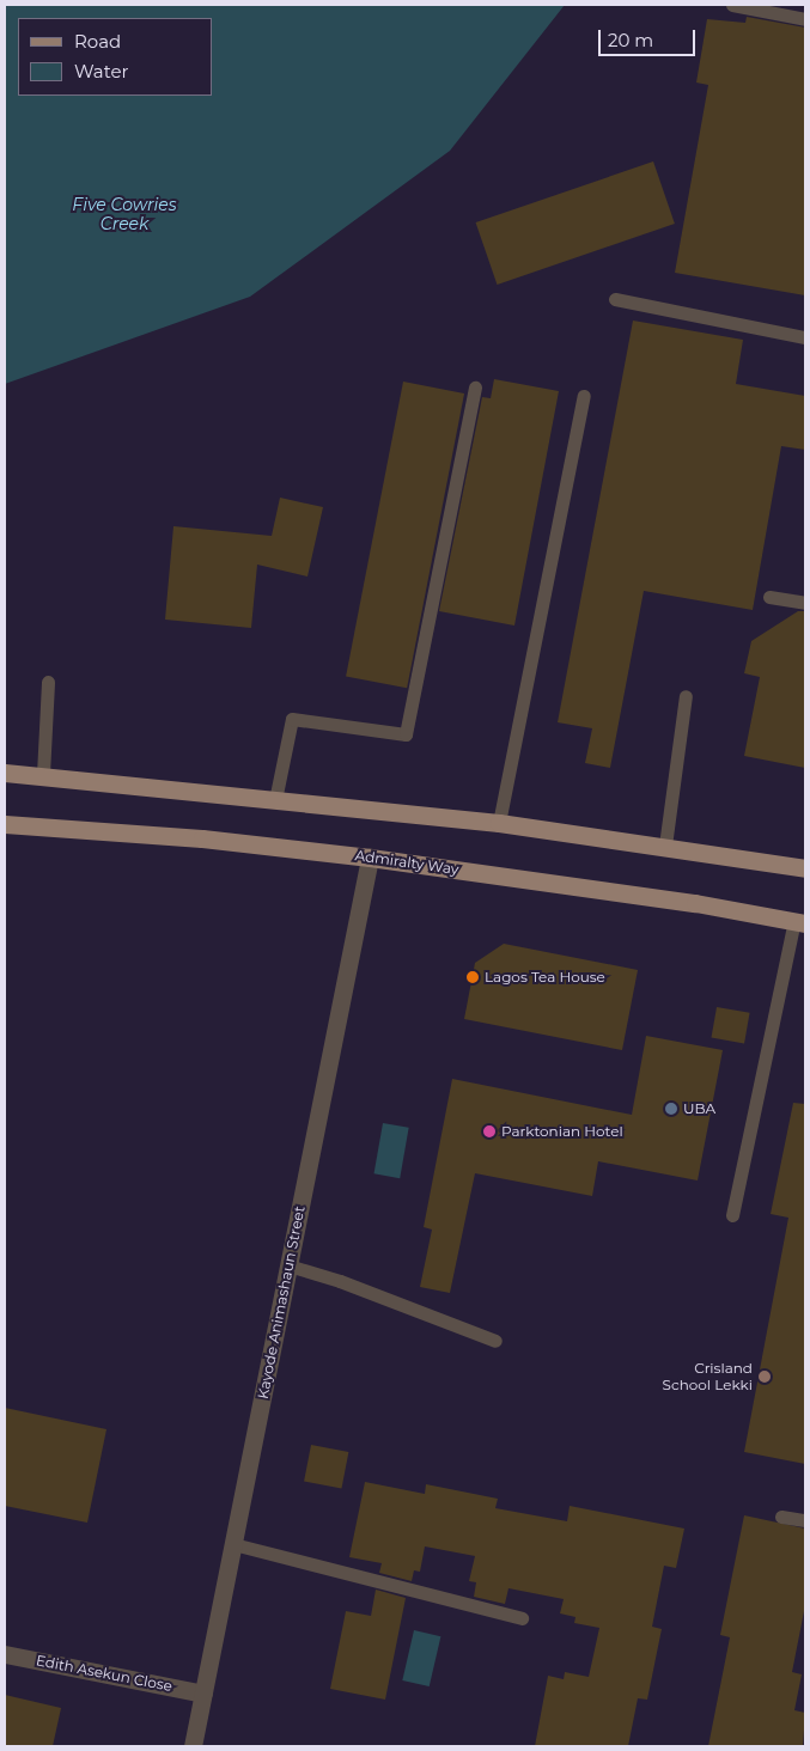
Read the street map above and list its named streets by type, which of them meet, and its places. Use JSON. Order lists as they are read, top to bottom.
{
  "streets": {
    "main road": ["Admiralty Way"],
    "street": ["Kayode Animashaun Street", "Edith Asekun Close"]
  },
  "crossings": [
    ["Admiralty Way", "Kayode Animashaun Street"],
    ["Kayode Animashaun Street", "Edith Asekun Close"]
  ],
  "water": ["Five Cowries Creek"],
  "places": [
    "Lagos Tea House",
    "UBA",
    "Parktonian Hotel",
    "Crisland School Lekki"
  ],
  "legend": ["Road", "Water"],
  "scale_bar": "20 m"
}
